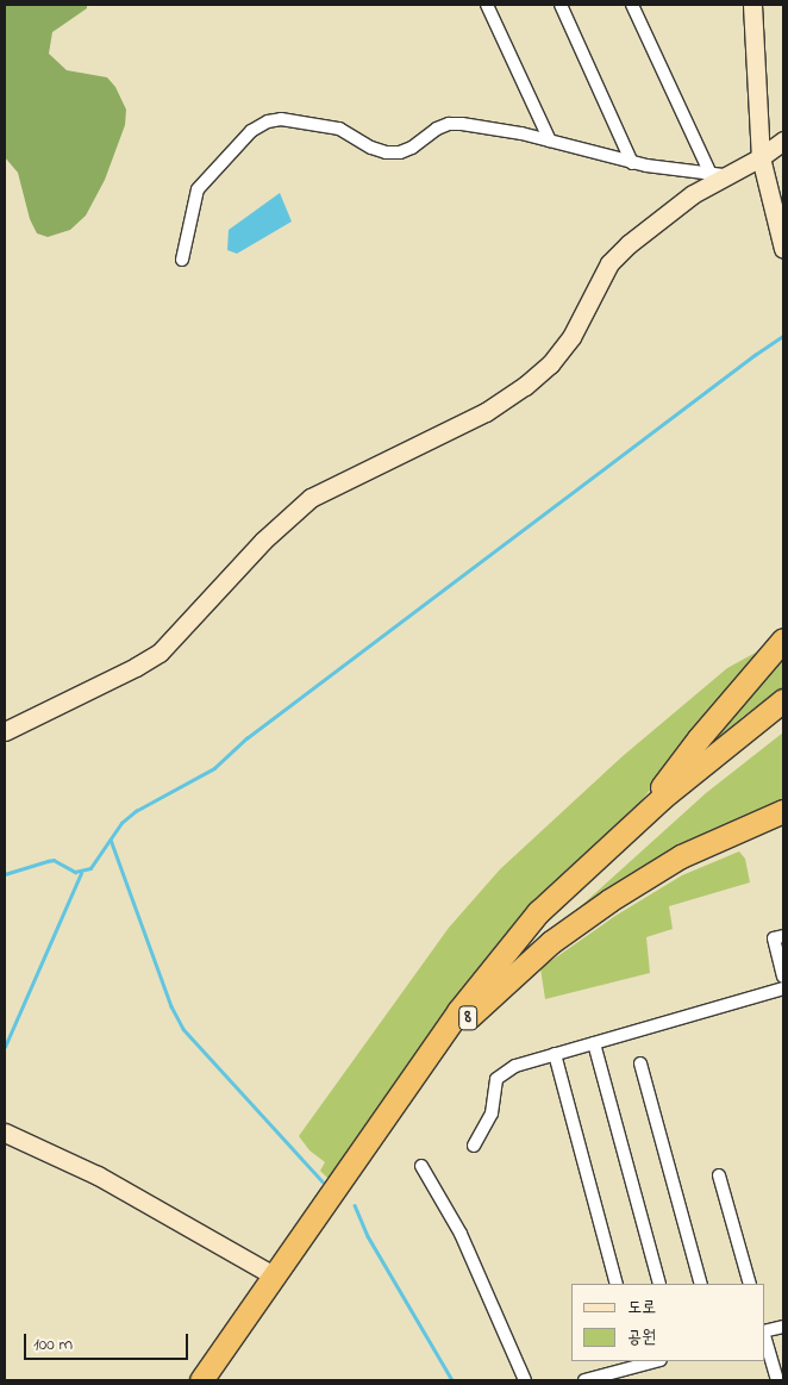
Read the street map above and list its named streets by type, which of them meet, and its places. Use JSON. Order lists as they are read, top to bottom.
{
  "streets": {
    "highway": ["8"]
  },
  "legend": ["도로", "공원"],
  "scale_bar": "100 m"
}
